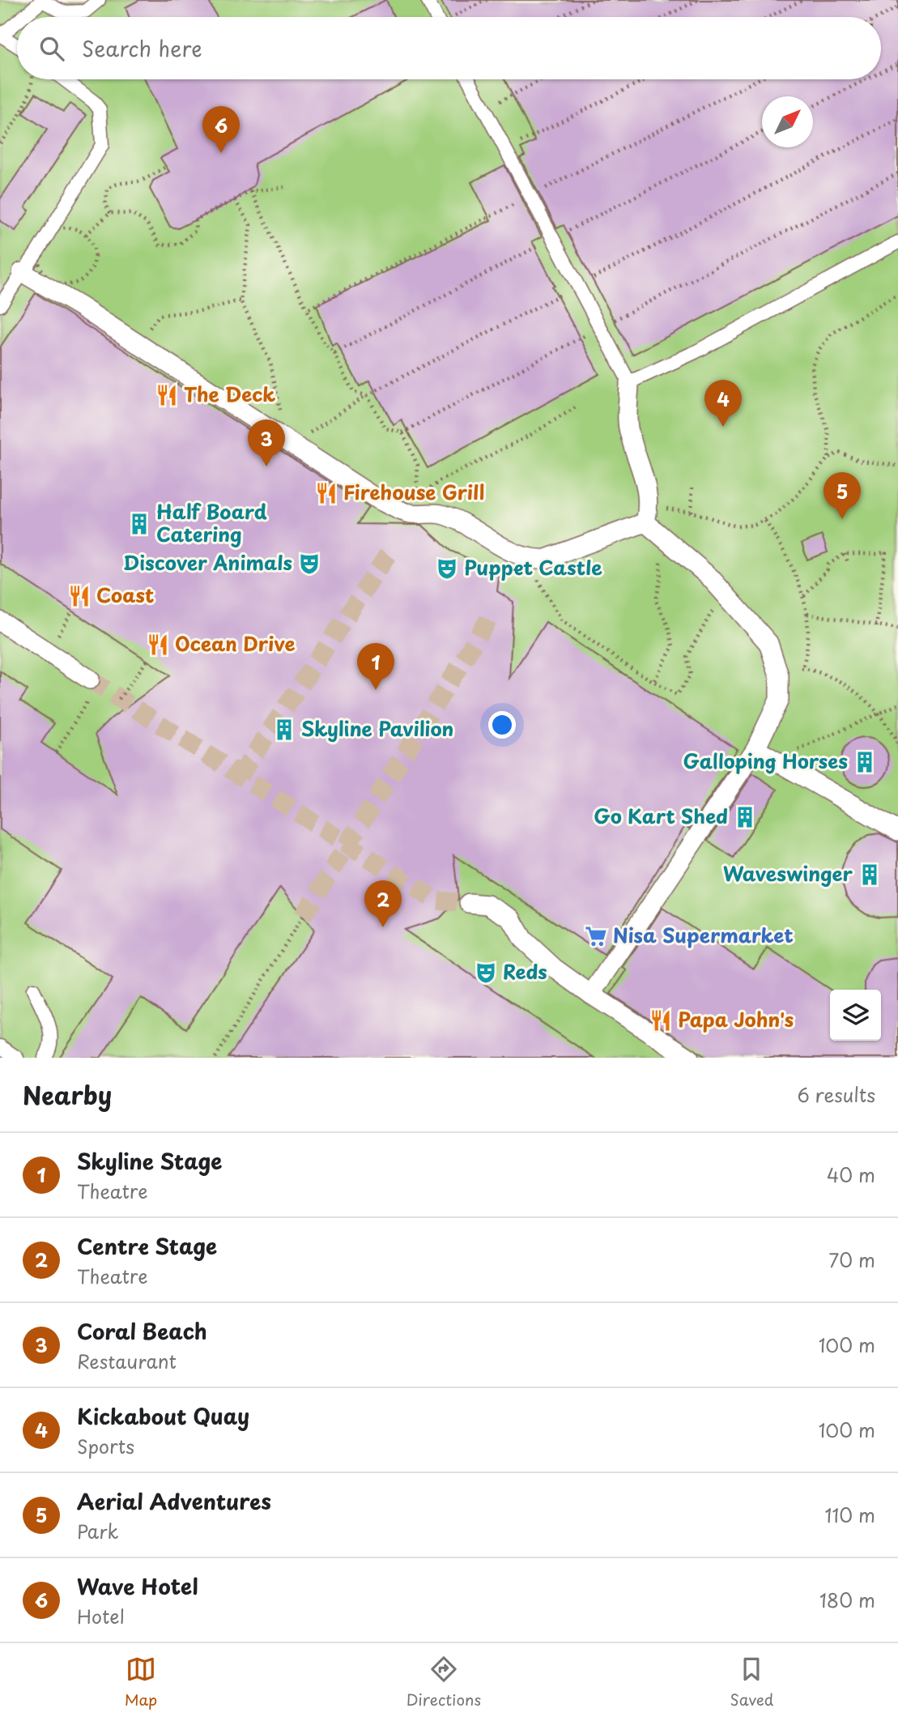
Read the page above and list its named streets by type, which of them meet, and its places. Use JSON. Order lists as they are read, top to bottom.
{
  "places": {
    "restaurant": [
      "The Deck",
      "Firehouse Grill",
      "Coast",
      "Ocean Drive",
      "Papa John's"
    ],
    "building": [
      "Half Board Catering",
      "Skyline Pavilion",
      "Galloping Horses",
      "Go Kart Shed",
      "Waveswinger"
    ],
    "theatre": ["Discover Animals", "Puppet Castle", "Reds"],
    "supermarket": ["Nisa Supermarket"]
  },
  "north": "top right",
  "page": {
    "search": "Search here",
    "pins": [
      "6",
      "4",
      "3",
      "5",
      "1",
      "2"
    ],
    "heading": ["Nearby", "6 results"],
    "list": [
      {
        "mark": "1",
        "name": "Skyline Stage",
        "note": "Theatre",
        "value": "40 m"
      },
      {
        "mark": "2",
        "name": "Centre Stage",
        "note": "Theatre",
        "value": "70 m"
      },
      {
        "mark": "3",
        "name": "Coral Beach",
        "note": "Restaurant",
        "value": "100 m"
      },
      {
        "mark": "4",
        "name": "Kickabout Quay",
        "note": "Sports",
        "value": "100 m"
      },
      {
        "mark": "5",
        "name": "Aerial Adventures",
        "note": "Park",
        "value": "110 m"
      },
      {
        "mark": "6",
        "name": "Wave Hotel",
        "note": "Hotel",
        "value": "180 m"
      }
    ],
    "nav": ["Map", "Directions", "Saved"]
  }
}
